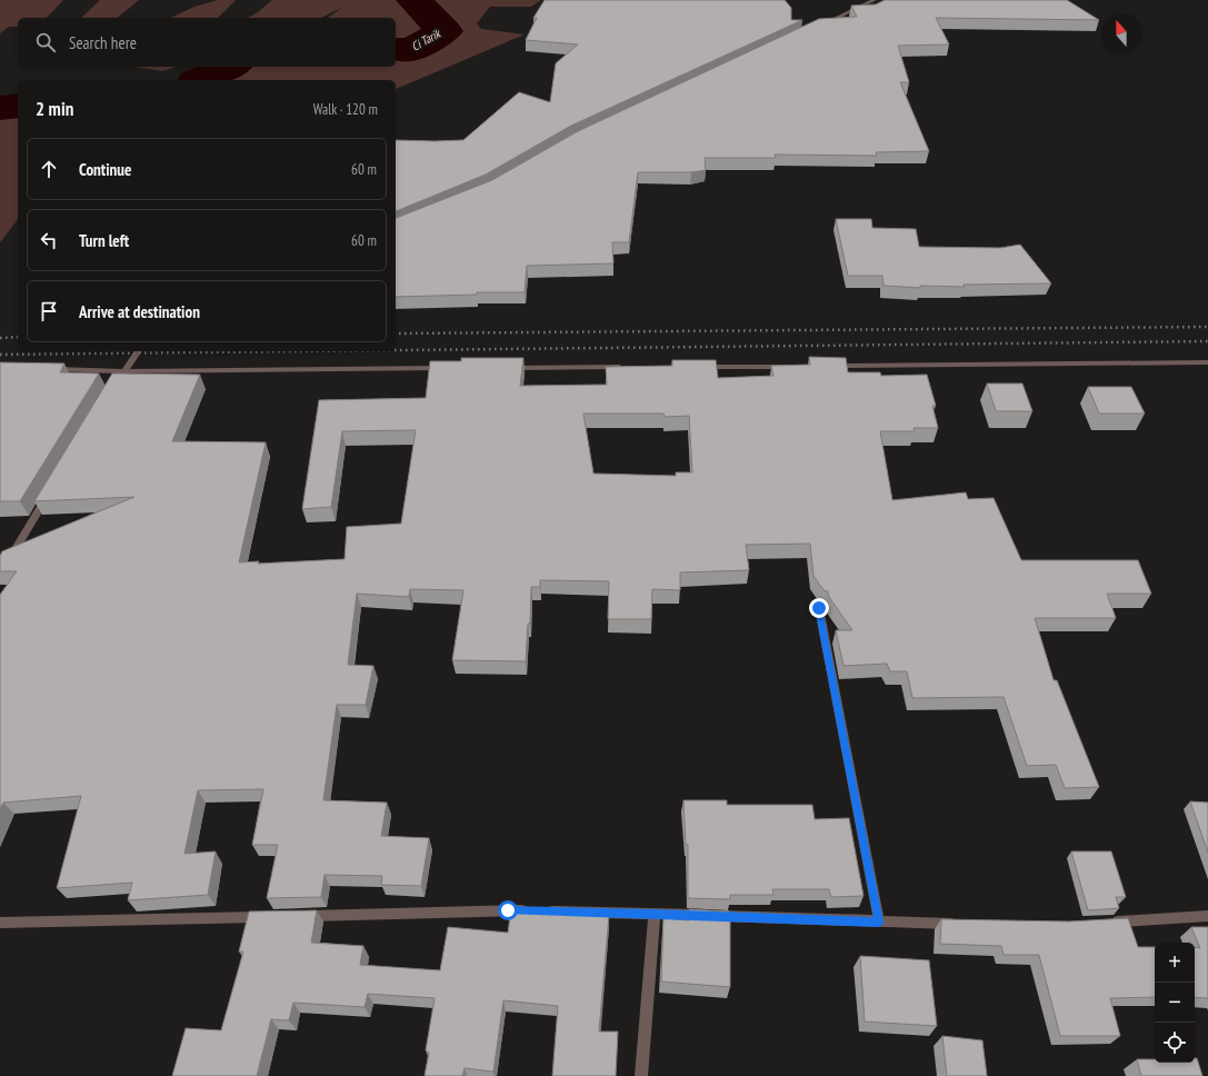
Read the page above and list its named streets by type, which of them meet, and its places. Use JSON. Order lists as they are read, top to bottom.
{
  "water": ["Ci Tarik"],
  "north": "top",
  "page": {
    "search": "Search here",
    "heading": ["2 min", "Walk · 120 m"],
    "list": [
      ["Continue", "60 m"],
      ["Turn left", "60 m"],
      "Arrive at destination"
    ],
    "map_buttons": ["+", "−"]
  }
}
